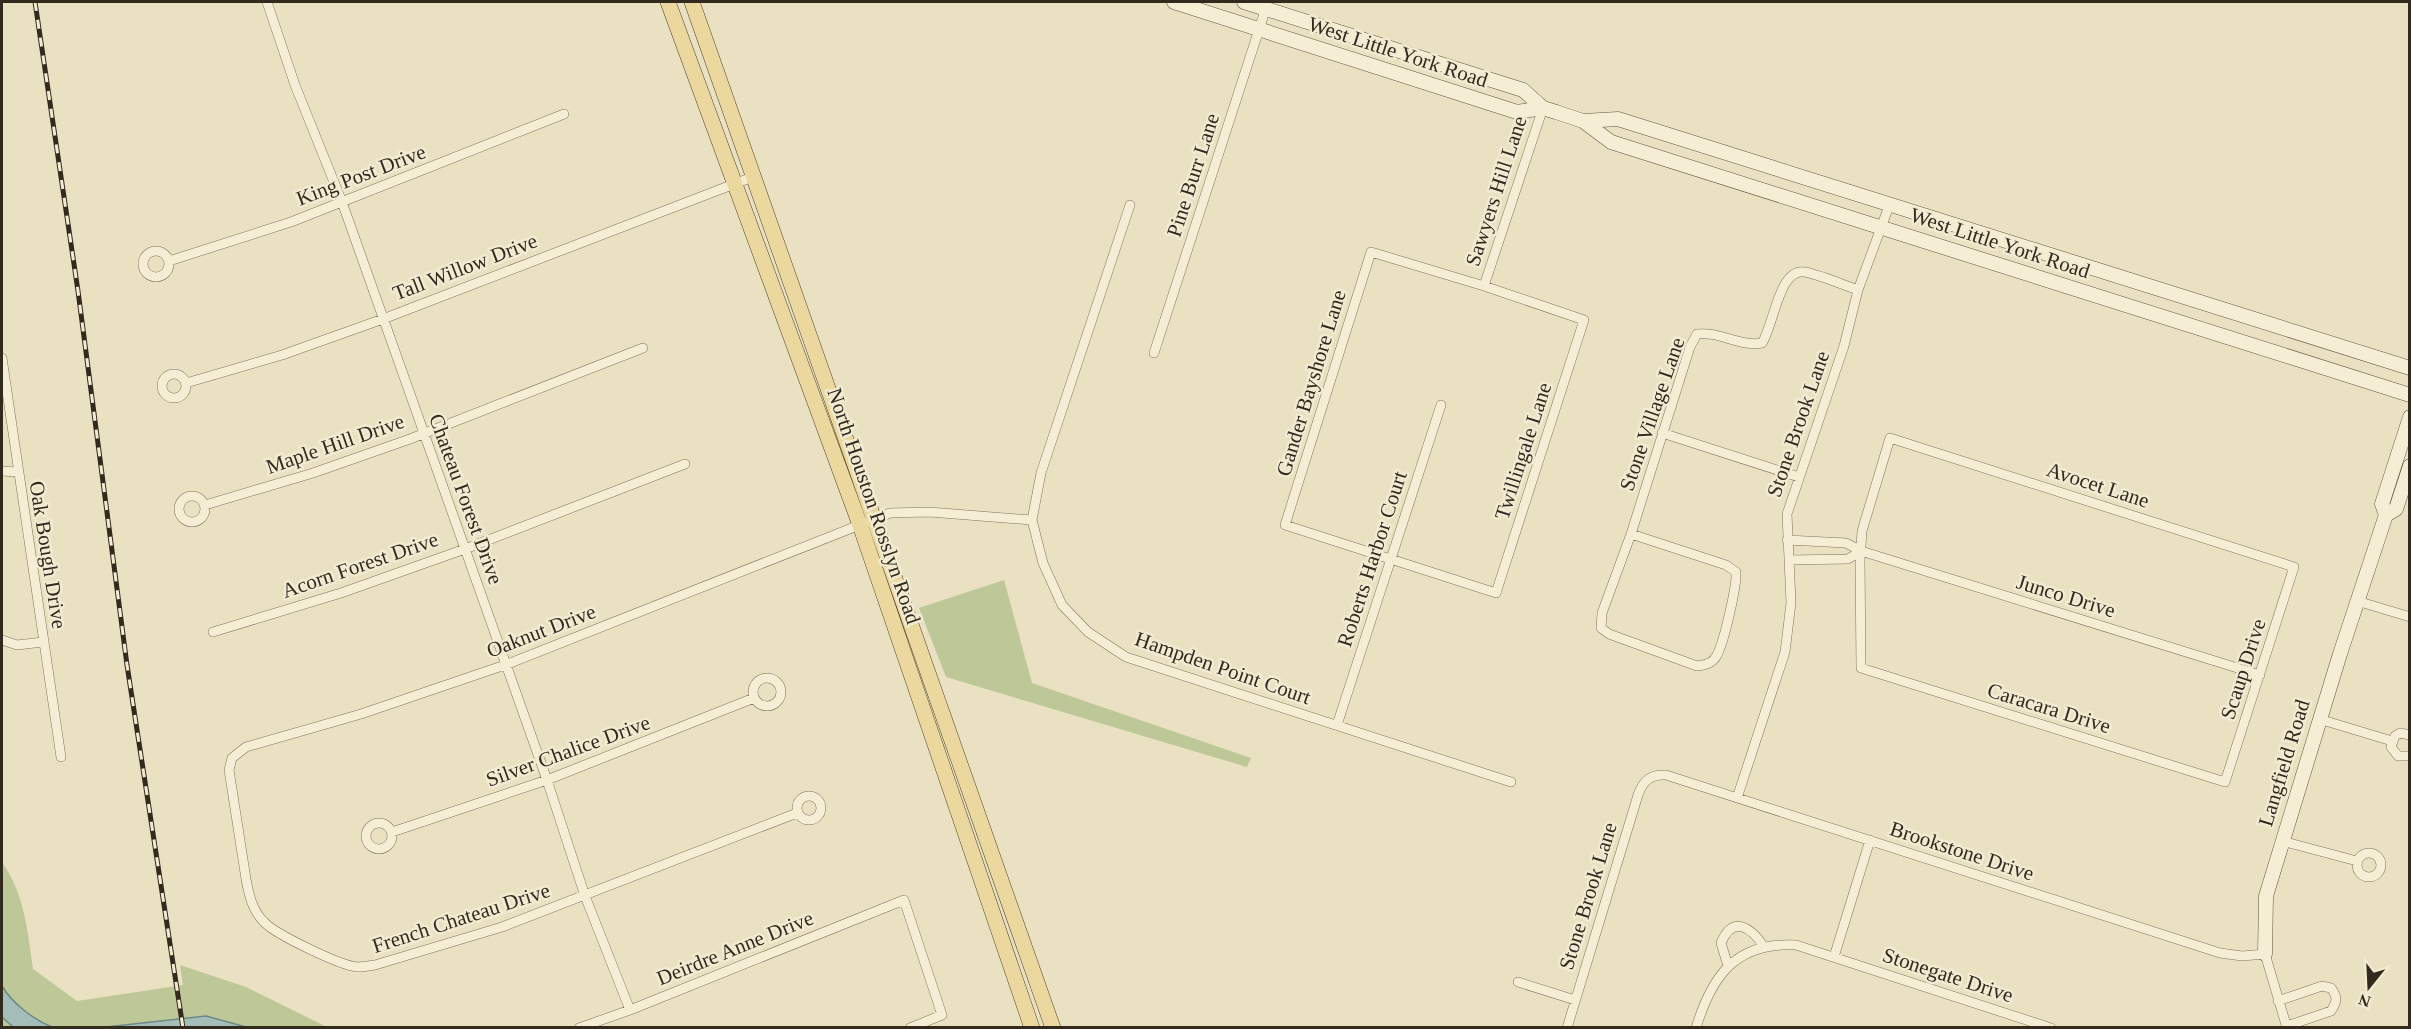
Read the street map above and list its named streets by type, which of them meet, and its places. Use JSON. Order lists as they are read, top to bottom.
{
  "streets": {
    "main road": ["West Little York Road", "North Houston Rosslyn Road", "Langfield Road"],
    "street": [
      "King Post Drive",
      "Pine Burr Lane",
      "Sawyers Hill Lane",
      "Tall Willow Drive",
      "Gander Bayshore Lane",
      "Stone Village Lane",
      "Stone Brook Lane",
      "Maple Hill Drive",
      "Twillingale Lane",
      "Avocet Lane",
      "Chateau Forest Drive",
      "Oak Bough Drive",
      "Roberts Harbor Court",
      "Acorn Forest Drive",
      "Junco Drive",
      "Oaknut Drive",
      "Hampden Point Court",
      "Scaup Drive",
      "Caracara Drive",
      "Silver Chalice Drive",
      "Brookstone Drive",
      "French Chateau Drive",
      "Deirdre Anne Drive",
      "Stonegate Drive"
    ]
  },
  "crossings": [
    ["West Little York Road", "Pine Burr Lane"],
    ["West Little York Road", "Sawyers Hill Lane"],
    ["West Little York Road", "Stone Brook Lane"],
    ["King Post Drive", "Chateau Forest Drive"],
    ["Sawyers Hill Lane", "Gander Bayshore Lane"],
    ["Sawyers Hill Lane", "Twillingale Lane"],
    ["Tall Willow Drive", "Chateau Forest Drive"],
    ["Tall Willow Drive", "North Houston Rosslyn Road"],
    ["Gander Bayshore Lane", "Twillingale Lane"],
    ["Gander Bayshore Lane", "Roberts Harbor Court"],
    ["Stone Village Lane", "Stone Brook Lane"],
    ["Stone Brook Lane", "Junco Drive"],
    ["Stone Brook Lane", "Brookstone Drive"],
    ["Maple Hill Drive", "Chateau Forest Drive"],
    ["Twillingale Lane", "Roberts Harbor Court"],
    ["Avocet Lane", "Junco Drive"],
    ["Avocet Lane", "Scaup Drive"],
    ["Avocet Lane", "Caracara Drive"],
    ["Chateau Forest Drive", "Acorn Forest Drive"],
    ["Chateau Forest Drive", "Oaknut Drive"],
    ["Chateau Forest Drive", "Silver Chalice Drive"],
    ["Chateau Forest Drive", "French Chateau Drive"],
    ["Chateau Forest Drive", "Deirdre Anne Drive"],
    ["North Houston Rosslyn Road", "Oaknut Drive"],
    ["Roberts Harbor Court", "Hampden Point Court"],
    ["Junco Drive", "Scaup Drive"],
    ["Junco Drive", "Caracara Drive"],
    ["Oaknut Drive", "Hampden Point Court"],
    ["Oaknut Drive", "French Chateau Drive"],
    ["Scaup Drive", "Caracara Drive"],
    ["Langfield Road", "Brookstone Drive"]
  ],
  "north": "bottom"
}
